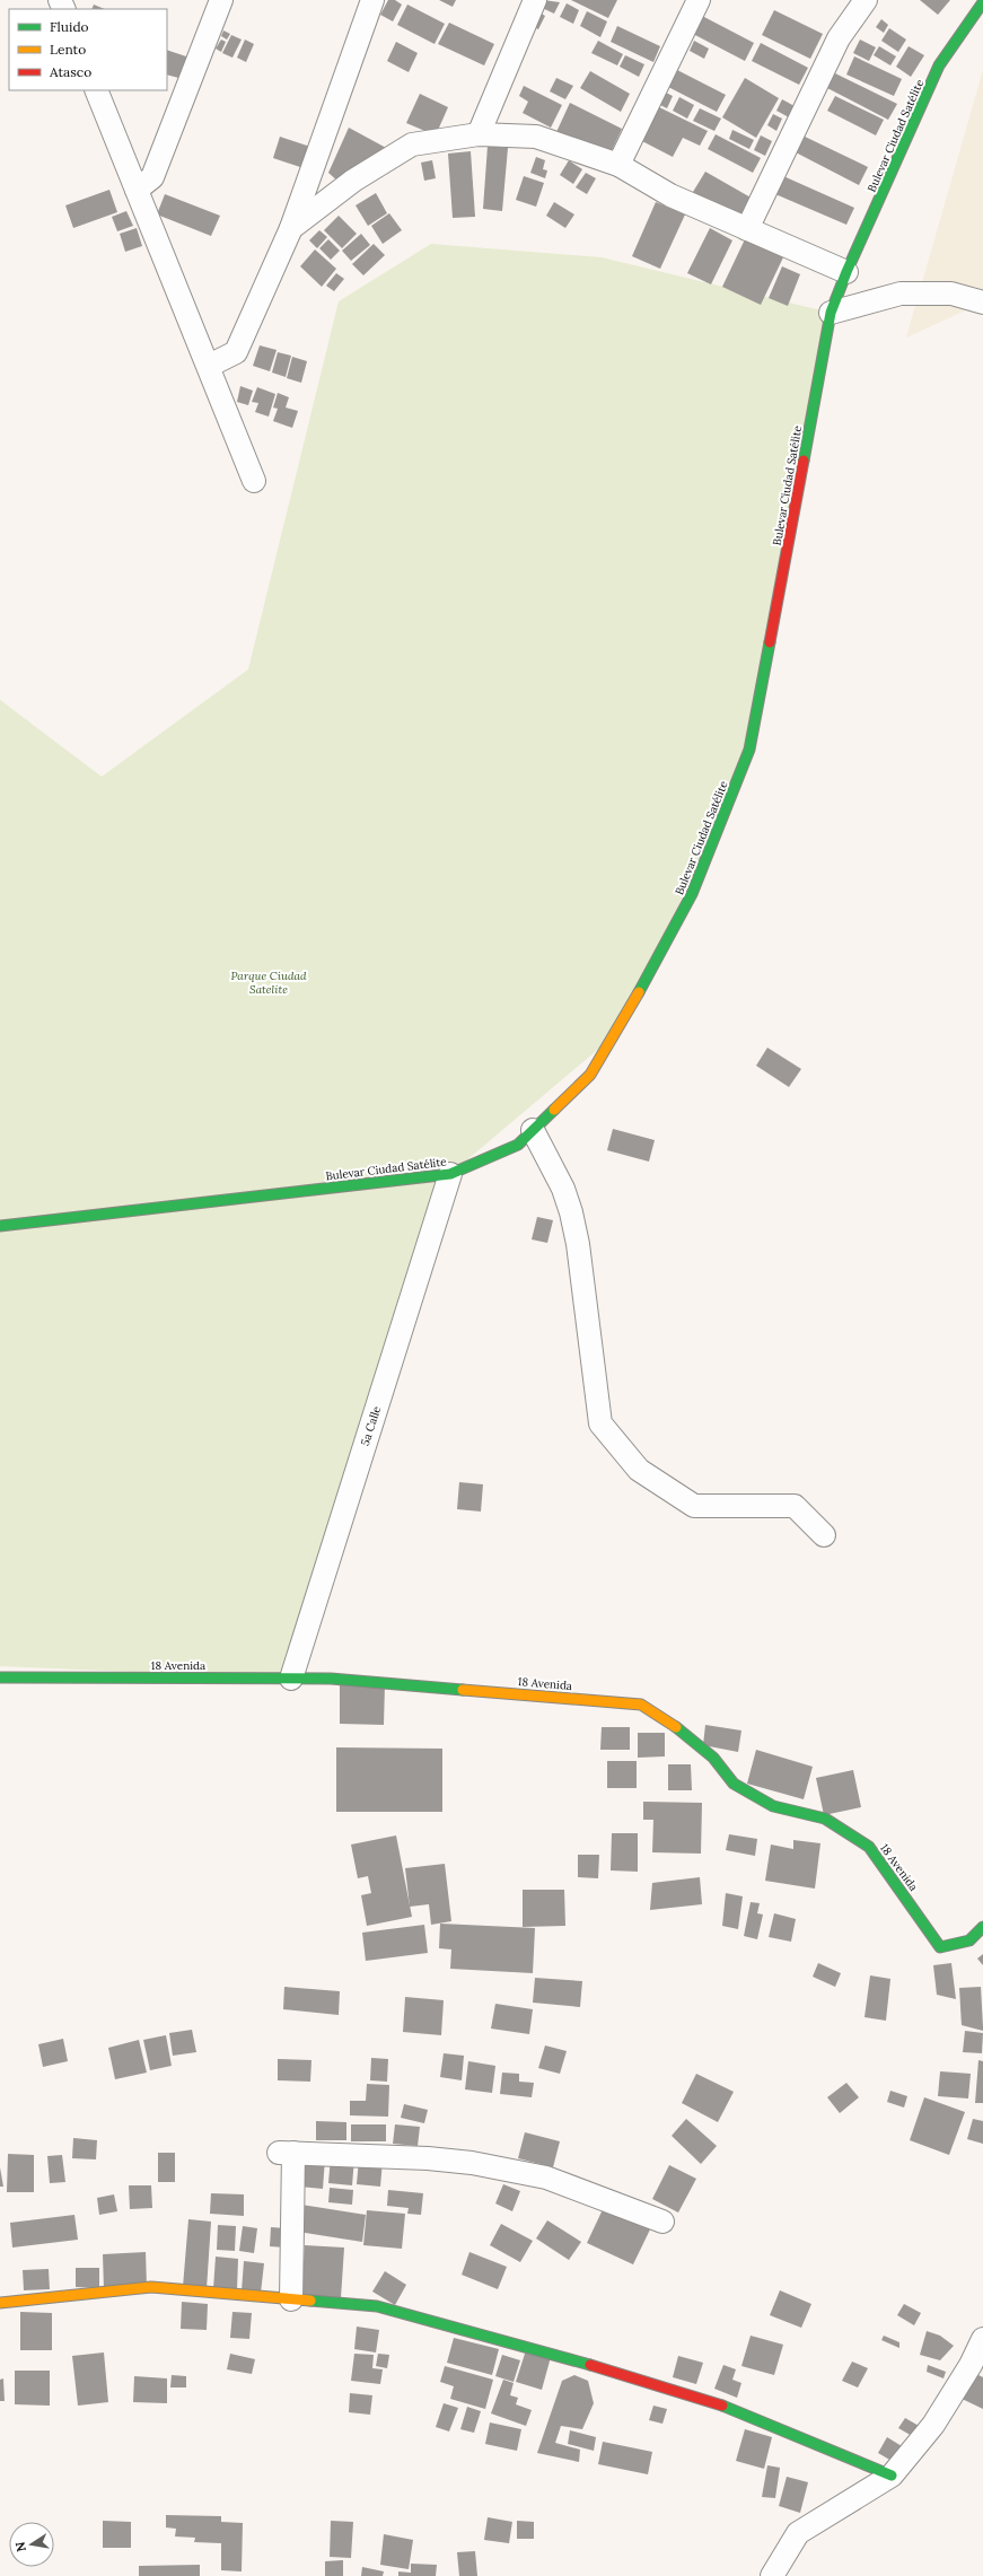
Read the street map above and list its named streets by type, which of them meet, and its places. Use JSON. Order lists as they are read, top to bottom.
{
  "streets": {
    "street": ["Bulevar Ciudad Satélite", "5a Calle", "18 Avenida"]
  },
  "crossings": [
    ["Bulevar Ciudad Satélite", "5a Calle"],
    ["5a Calle", "18 Avenida"]
  ],
  "parks": ["Parque Ciudad Satelite"],
  "legend": ["Fluido", "Lento", "Atasco"],
  "north": "left"
}
